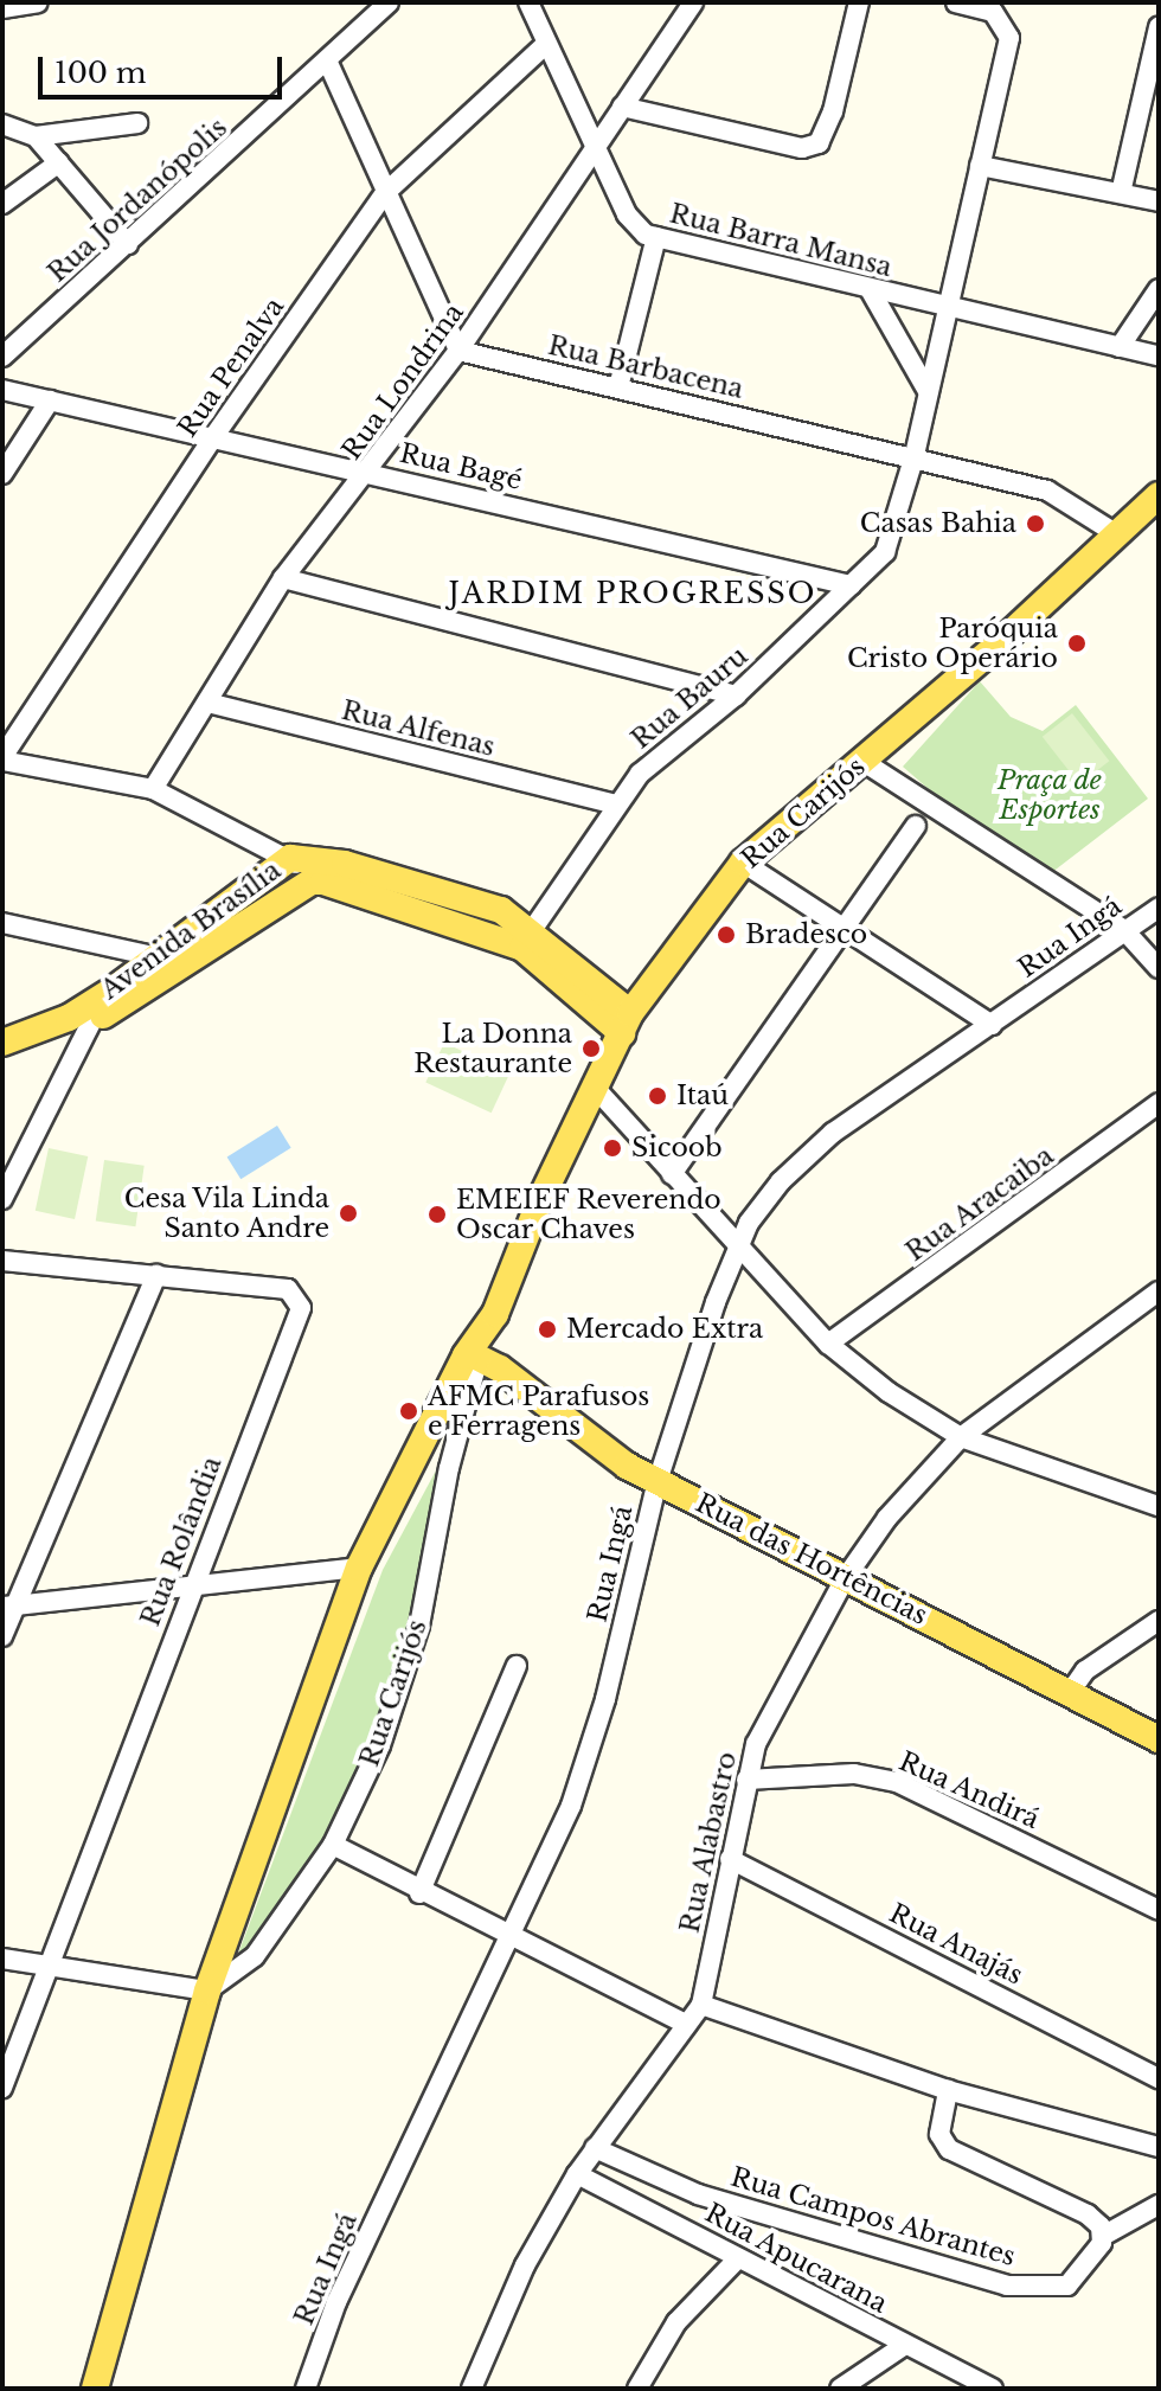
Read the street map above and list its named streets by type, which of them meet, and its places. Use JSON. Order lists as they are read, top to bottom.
{
  "streets": {
    "main road": ["Rua Carijós", "Avenida Brasília", "Rua das Hortências"],
    "street": [
      "Rua Jordanópolis",
      "Rua Barra Mansa",
      "Rua Penalva",
      "Rua Barbacena",
      "Rua Londrina",
      "Rua Bagé",
      "Rua Bauru",
      "Rua Alfenas",
      "Rua Ingá",
      "Rua Aracaiba",
      "Rua Rolândia",
      "Rua Andirá",
      "Rua Alabastro",
      "Rua Anajás",
      "Rua Campos Abrantes",
      "Rua Apucarana"
    ]
  },
  "crossings": [
    ["Rua Barra Mansa", "Rua Penalva"],
    ["Rua Barra Mansa", "Rua Londrina"],
    ["Rua Barra Mansa", "Rua Bauru"],
    ["Rua Penalva", "Rua Bagé"],
    ["Rua Barbacena", "Rua Londrina"],
    ["Rua Barbacena", "Rua Bauru"],
    ["Rua Barbacena", "Rua Carijós"],
    ["Rua Londrina", "Rua Bagé"],
    ["Rua Londrina", "Rua Alfenas"],
    ["Rua Bagé", "Rua Bauru"],
    ["Rua Bauru", "Rua Alfenas"],
    ["Rua Bauru", "Avenida Brasília"],
    ["Rua Carijós", "Avenida Brasília"],
    ["Rua Carijós", "Rua das Hortências"],
    ["Rua Ingá", "Rua das Hortências"],
    ["Rua das Hortências", "Rua Alabastro"],
    ["Rua Andirá", "Rua Alabastro"],
    ["Rua Alabastro", "Rua Anajás"],
    ["Rua Alabastro", "Rua Campos Abrantes"],
    ["Rua Alabastro", "Rua Apucarana"]
  ],
  "districts": ["JARDIM PROGRESSO"],
  "parks": ["Praça de Esportes"],
  "places": [
    "Casas Bahia",
    "Paróquia Cristo Operário",
    "Bradesco",
    "La Donna Restaurante",
    "Itaú",
    "Sicoob",
    "Cesa Vila Linda Santo Andre",
    "EMEIEF Reverendo Oscar Chaves",
    "Mercado Extra",
    "AFMC Parafusos e Ferragens"
  ],
  "scale_bar": "100 m"
}
